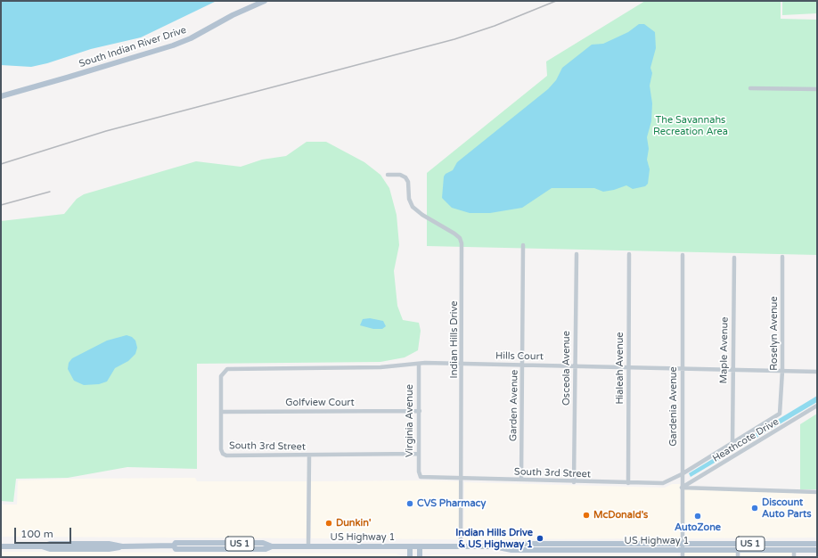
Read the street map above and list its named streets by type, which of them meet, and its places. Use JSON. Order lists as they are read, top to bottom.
{
  "streets": {
    "main road": ["South Indian River Drive", "US Highway 1", "US 1"],
    "street": [
      "Roselyn Avenue",
      "Indian Hills Drive",
      "Maple Avenue",
      "Hills Court",
      "Osceola Avenue",
      "Hialeah Avenue",
      "Golfview Court",
      "Garden Avenue",
      "Gardenia Avenue",
      "Virginia Avenue",
      "Heathcote Drive",
      "South 3rd Street"
    ]
  },
  "crossings": [
    ["Roselyn Avenue", "Hills Court"],
    ["Roselyn Avenue", "South 3rd Street"],
    ["Indian Hills Drive", "Hills Court"],
    ["Indian Hills Drive", "South 3rd Street"],
    ["Indian Hills Drive", "US Highway 1"],
    ["Maple Avenue", "Hills Court"],
    ["Maple Avenue", "South 3rd Street"],
    ["Hills Court", "Osceola Avenue"],
    ["Hills Court", "Hialeah Avenue"],
    ["Hills Court", "Golfview Court"],
    ["Hills Court", "Garden Avenue"],
    ["Hills Court", "Gardenia Avenue"],
    ["Hills Court", "Virginia Avenue"],
    ["Hills Court", "South 3rd Street"],
    ["Osceola Avenue", "South 3rd Street"],
    ["Hialeah Avenue", "South 3rd Street"],
    ["Golfview Court", "Virginia Avenue"],
    ["Golfview Court", "South 3rd Street"],
    ["Garden Avenue", "South 3rd Street"],
    ["Gardenia Avenue", "Heathcote Drive"],
    ["Gardenia Avenue", "South 3rd Street"],
    ["Gardenia Avenue", "US Highway 1"],
    ["Virginia Avenue", "South 3rd Street"]
  ],
  "parks": ["The Savannahs Recreation Area"],
  "places": [
    "CVS Pharmacy",
    "Discount Auto Parts",
    "McDonald's",
    "AutoZone",
    "Dunkin'",
    "Indian Hills Drive & US Highway 1"
  ],
  "scale_bar": "100 m"
}
